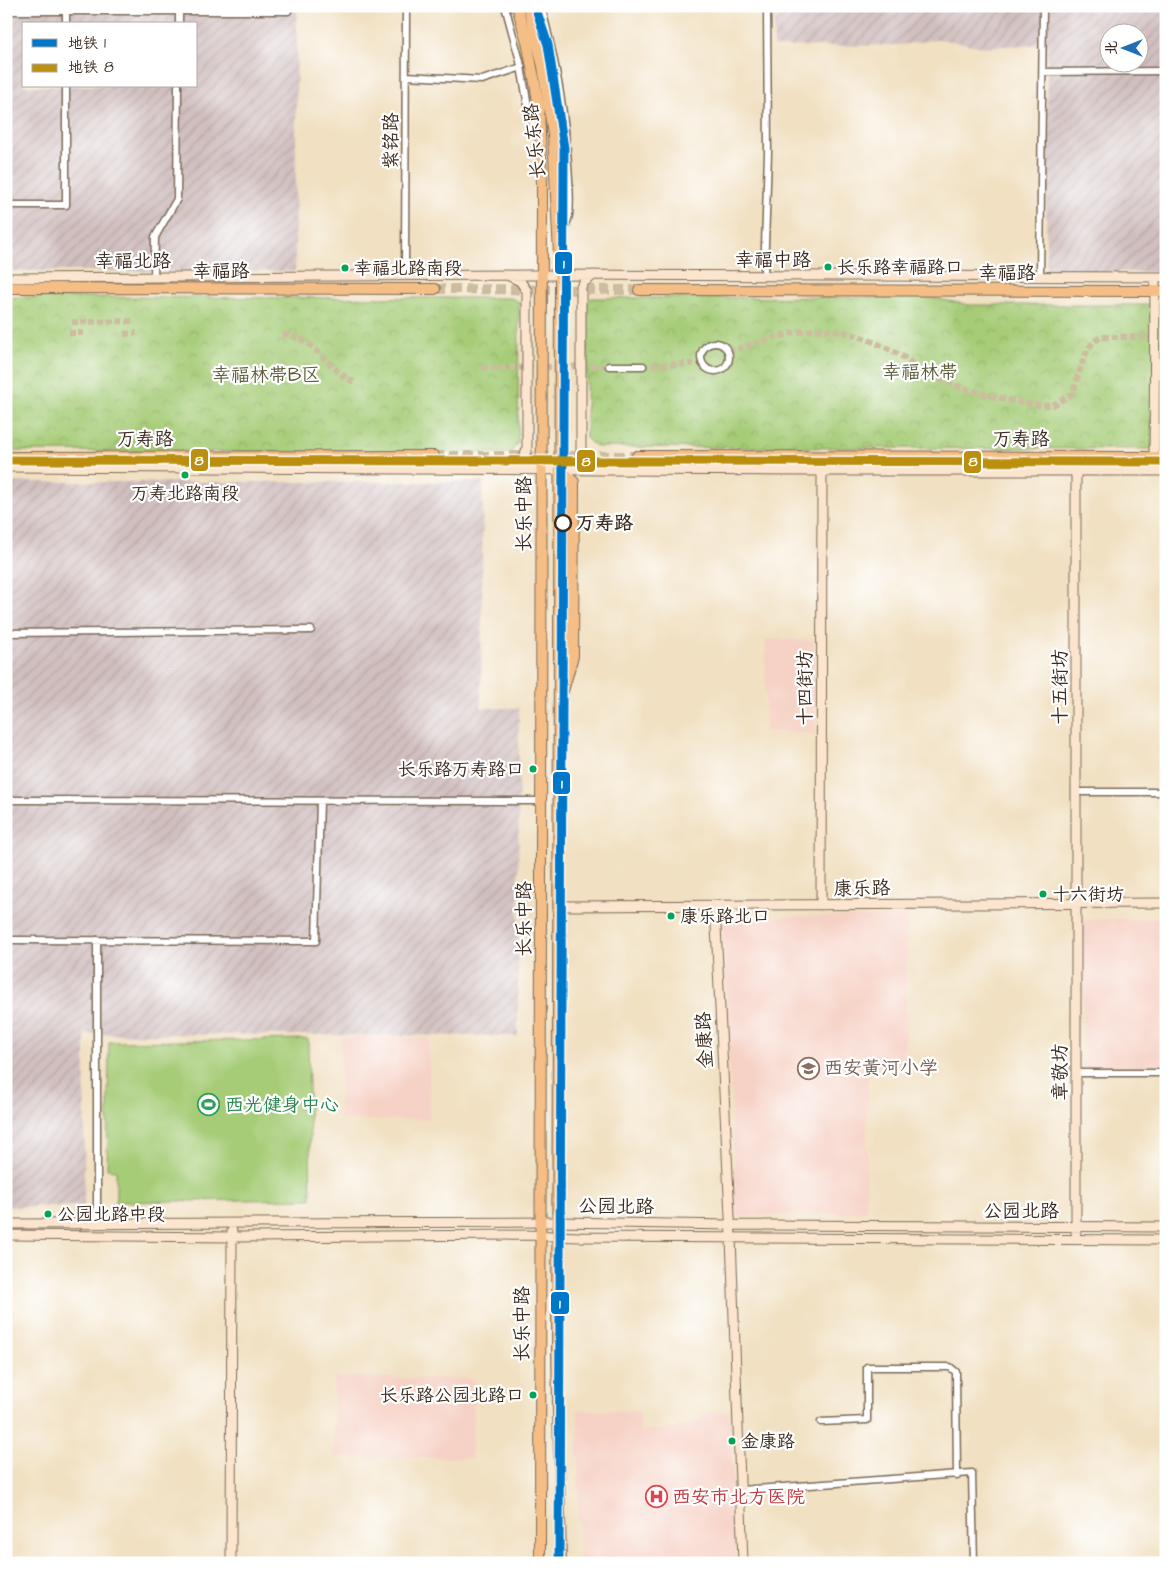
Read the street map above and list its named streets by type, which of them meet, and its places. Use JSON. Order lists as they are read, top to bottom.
{
  "streets": {
    "main road": [
      "长乐东路",
      "幸福中路",
      "幸福北路",
      "幸福路",
      "万寿路",
      "长乐中路",
      "十五街坊",
      "十四街坊",
      "康乐路",
      "金康路",
      "章敬坊",
      "公园北路"
    ],
    "street": ["紫铭路"]
  },
  "crossings": [
    ["紫铭路", "幸福北路"],
    ["长乐东路", "幸福中路"],
    ["长乐东路", "幸福北路"],
    ["长乐东路", "长乐中路"],
    ["幸福中路", "幸福北路"],
    ["幸福中路", "长乐中路"],
    ["幸福北路", "长乐中路"],
    ["长乐中路", "康乐路"],
    ["长乐中路", "公园北路"],
    ["十五街坊", "康乐路"],
    ["十五街坊", "章敬坊"],
    ["十四街坊", "康乐路"],
    ["康乐路", "金康路"],
    ["康乐路", "章敬坊"],
    ["金康路", "公园北路"],
    ["章敬坊", "公园北路"]
  ],
  "parks": ["幸福林带", "幸福林带B区"],
  "places": {
    "other": [
      "长乐路幸福路口",
      "幸福北路南段",
      "万寿北路南段",
      "万寿路",
      "长乐路万寿路口",
      "十六街坊",
      "康乐路北口",
      "公园北路中段",
      "长乐路公园北路口",
      "金康路"
    ],
    "school or university": ["西安黄河小学"],
    "sports": ["西光健身中心"],
    "hospital": ["西安市北方医院"]
  },
  "lines": ["metro line 1", "metro line 8"],
  "legend": ["地铁 1", "地铁 8"],
  "north": "left"
}
